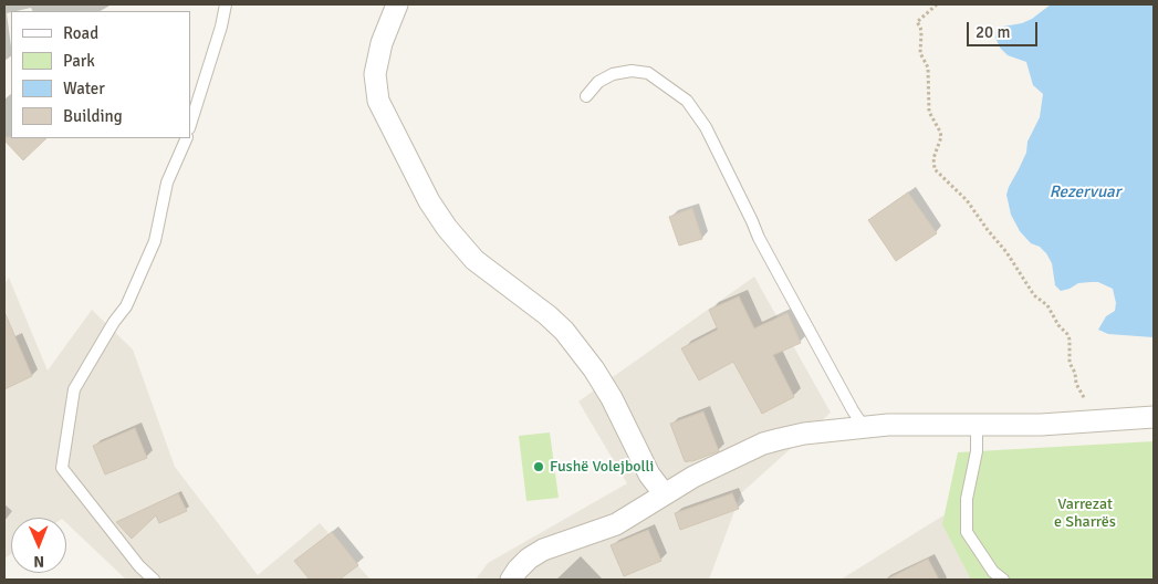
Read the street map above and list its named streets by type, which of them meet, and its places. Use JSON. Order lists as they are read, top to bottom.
{
  "water": ["Rezervuar"],
  "parks": ["Varrezat e Sharrës"],
  "places": ["Fushë Volejbolli"],
  "legend": [
    "Road",
    "Park",
    "Water",
    "Building"
  ],
  "scale_bar": "20 m",
  "north": "bottom"
}
